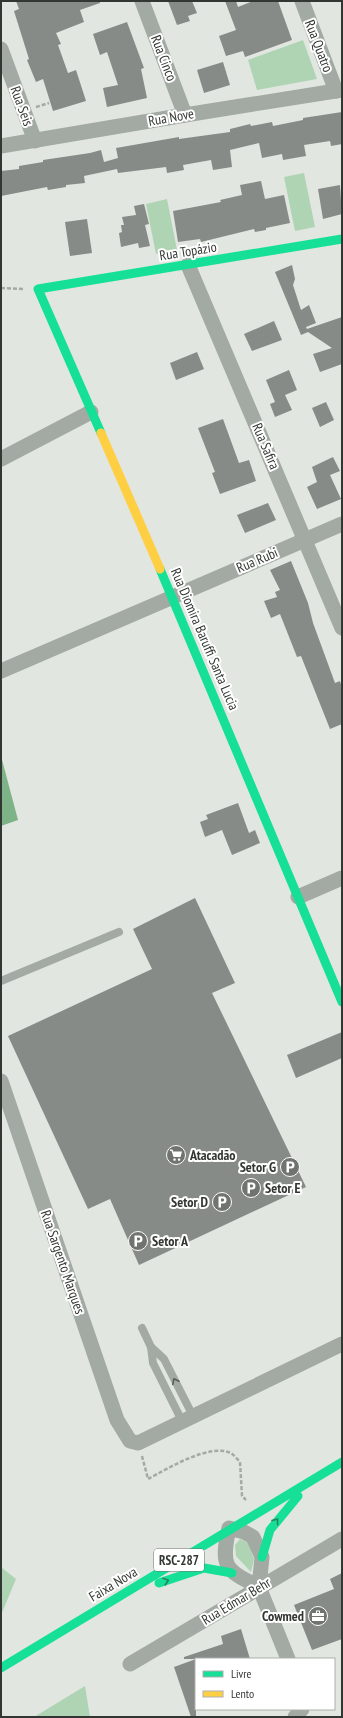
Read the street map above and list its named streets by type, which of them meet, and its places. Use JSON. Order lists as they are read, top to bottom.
{
  "streets": {
    "main road": [
      "Rua Topázio",
      "Rua Diomira Baruffi Santa Lucia",
      "RSC-287",
      "Faixa Nova"
    ],
    "street": [
      "Rua Quatro",
      "Rua Cinco",
      "Rua Seis",
      "Rua Nove",
      "Rua Safira",
      "Rua Rubi",
      "Rua Sargento Marques",
      "Rua Edmar Behr"
    ]
  },
  "crossings": [
    ["Rua Quatro", "Rua Nove"],
    ["Rua Cinco", "Rua Nove"],
    ["Rua Seis", "Rua Nove"],
    ["Rua Topázio", "Rua Safira"],
    ["Rua Topázio", "Rua Diomira Baruffi Santa Lucia"],
    ["Rua Safira", "Rua Rubi"],
    ["Rua Rubi", "Rua Diomira Baruffi Santa Lucia"]
  ],
  "places": {
    "supermarket": ["Atacadão"],
    "parking": [
      "Setor G",
      "Setor E",
      "Setor D",
      "Setor A"
    ],
    "office": ["Cowmed"]
  },
  "legend": ["Livre", "Lento"]
}
